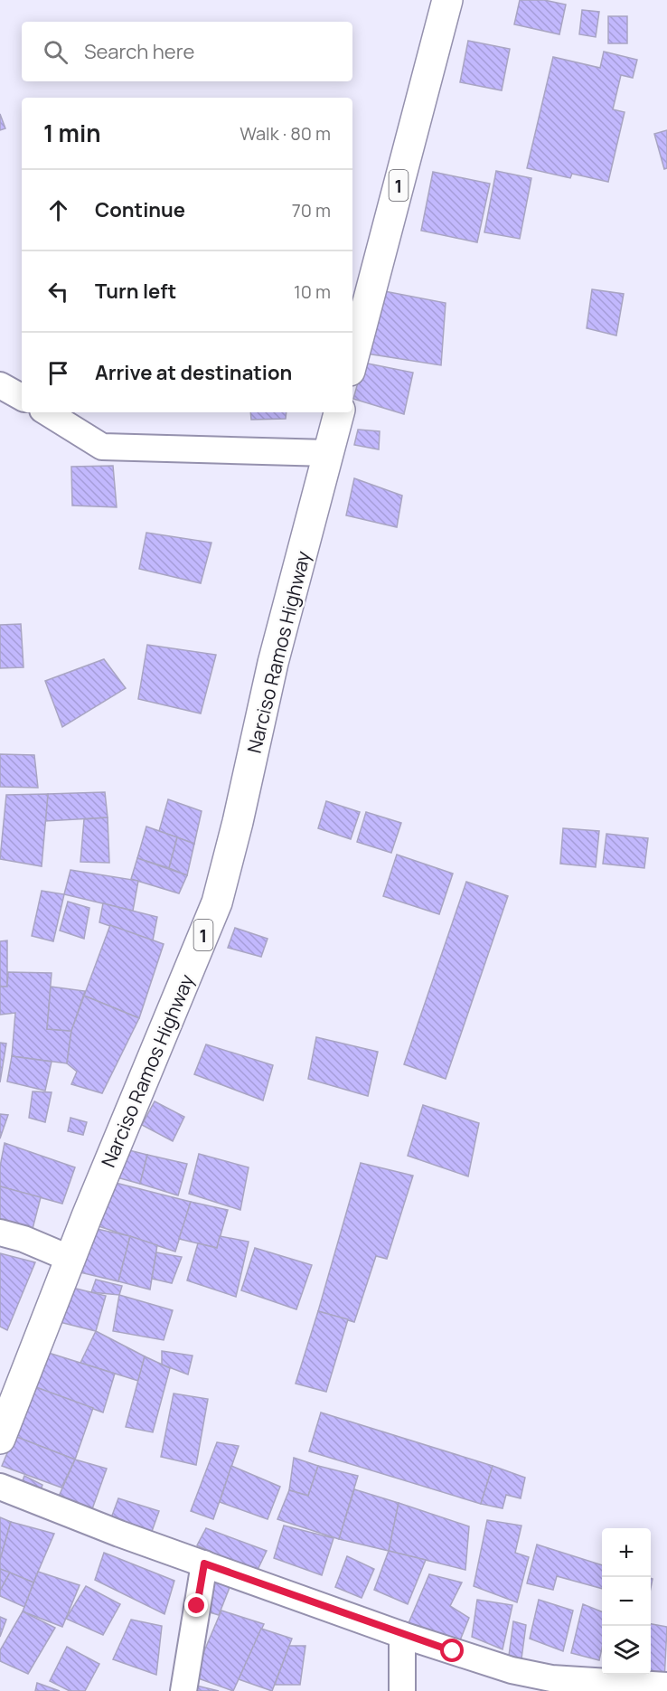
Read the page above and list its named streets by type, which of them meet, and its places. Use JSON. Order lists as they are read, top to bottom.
{
  "streets": {
    "highway": ["1", "Narciso Ramos Highway"]
  },
  "page": {
    "search": "Search here",
    "heading": ["1 min", "Walk · 80 m"],
    "list": [
      ["Continue", "70 m"],
      ["Turn left", "10 m"],
      "Arrive at destination"
    ],
    "map_buttons": ["+", "−"]
  }
}
